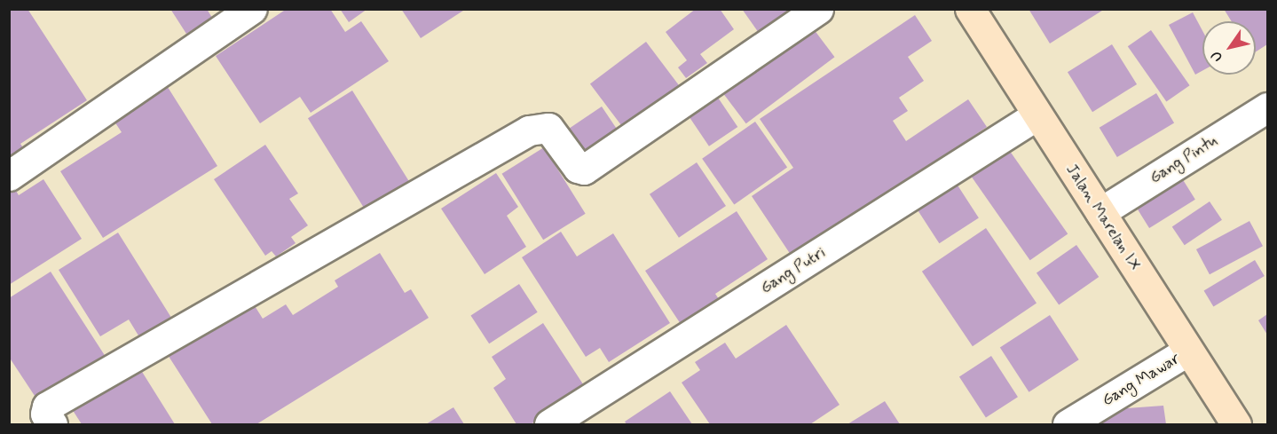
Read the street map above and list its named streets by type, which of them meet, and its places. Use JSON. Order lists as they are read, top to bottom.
{
  "streets": {
    "main road": ["Jalan Marelan IX"],
    "street": ["Gang Pintu", "Gang Putri", "Gang Mawar"]
  },
  "crossings": [
    ["Gang Pintu", "Jalan Marelan IX"],
    ["Jalan Marelan IX", "Gang Putri"],
    ["Jalan Marelan IX", "Gang Mawar"]
  ],
  "north": "bottom left"
}
